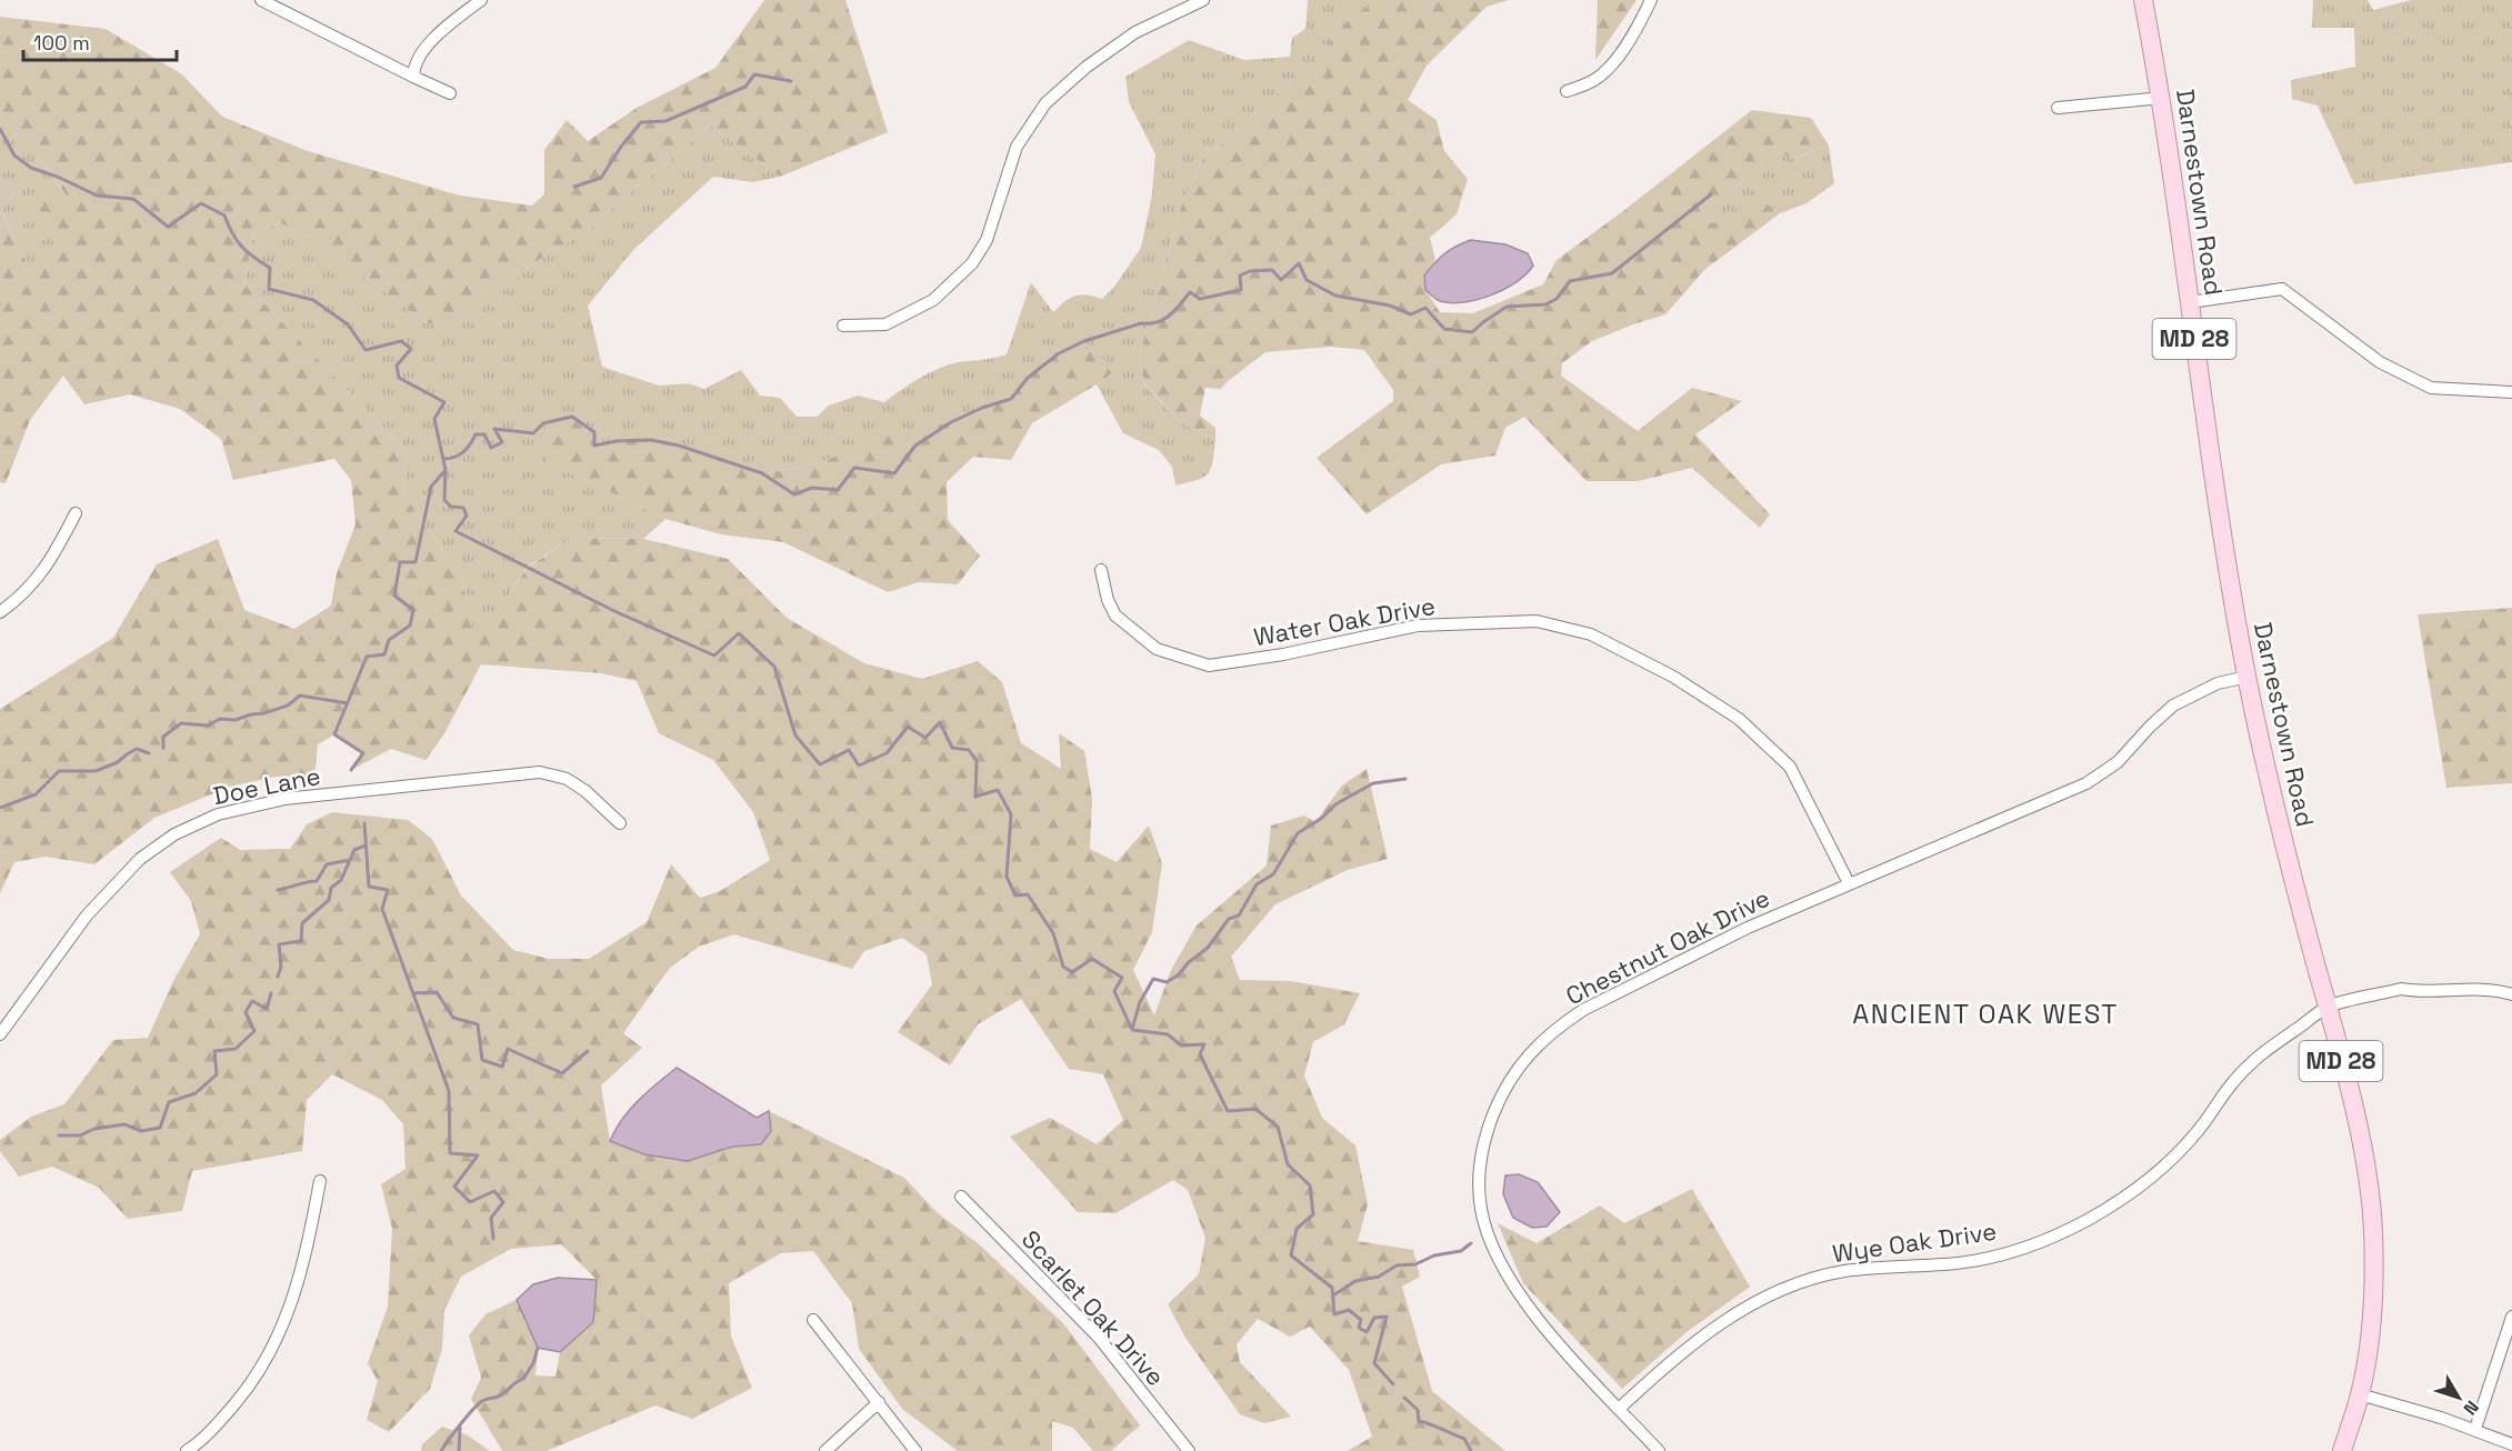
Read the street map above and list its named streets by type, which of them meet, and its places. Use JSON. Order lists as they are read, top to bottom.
{
  "streets": {
    "main road": ["Darnestown Road", "MD 28"],
    "street": [
      "Water Oak Drive",
      "Doe Lane",
      "Chestnut Oak Drive",
      "Wye Oak Drive",
      "Scarlet Oak Drive"
    ]
  },
  "crossings": [
    ["Darnestown Road", "Chestnut Oak Drive"],
    ["Darnestown Road", "Wye Oak Drive"],
    ["Water Oak Drive", "Chestnut Oak Drive"],
    ["Chestnut Oak Drive", "Wye Oak Drive"]
  ],
  "districts": ["ANCIENT OAK WEST"],
  "scale_bar": "100 m",
  "north": "bottom right"
}
